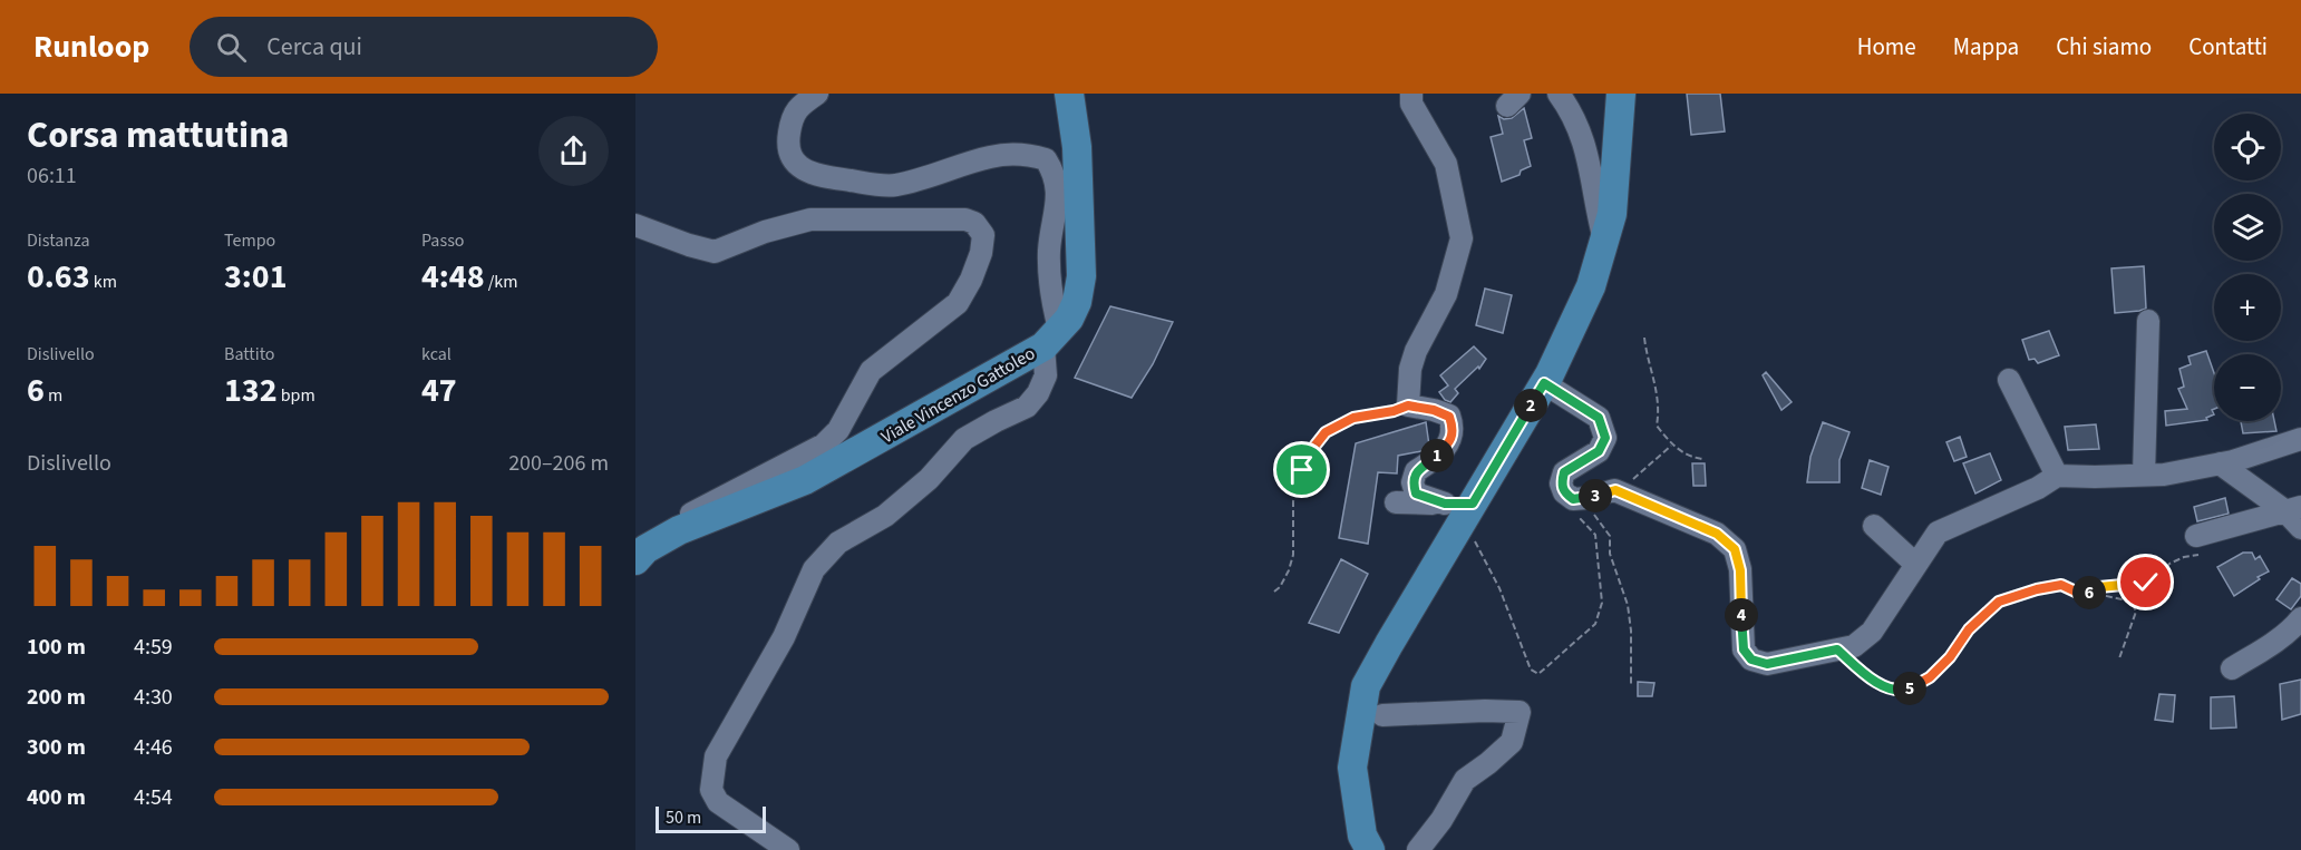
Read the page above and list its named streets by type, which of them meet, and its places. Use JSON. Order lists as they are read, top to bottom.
{
  "streets": {
    "main road": ["Viale Vincenzo Gattoleo"]
  },
  "scale_bar": "50 m",
  "page": {
    "header": "Runloop",
    "search": "Cerca qui",
    "nav": [
      "Home",
      "Mappa",
      "Chi siamo",
      "Contatti"
    ],
    "heading": ["Corsa mattutina", "06:11"],
    "map_buttons": ["+", "−"],
    "stats": [
      ["Distanza", "0.63 km"],
      ["Tempo", "3:01"],
      ["Passo", "4:48 /km"],
      ["Dislivello", "6 m"],
      ["Battito", "132 bpm"],
      ["kcal", "47"]
    ],
    "pins": [
      "2",
      "1",
      "3",
      "6",
      "4",
      "5"
    ],
    "chart": ["Dislivello", "200–206 m"],
    "list": [
      {
        "name": "100 m",
        "note": "4:59"
      },
      {
        "name": "200 m",
        "note": "4:30"
      },
      {
        "name": "300 m",
        "note": "4:46"
      },
      {
        "name": "400 m",
        "note": "4:54"
      }
    ],
    "scale": "50 m"
  }
}
